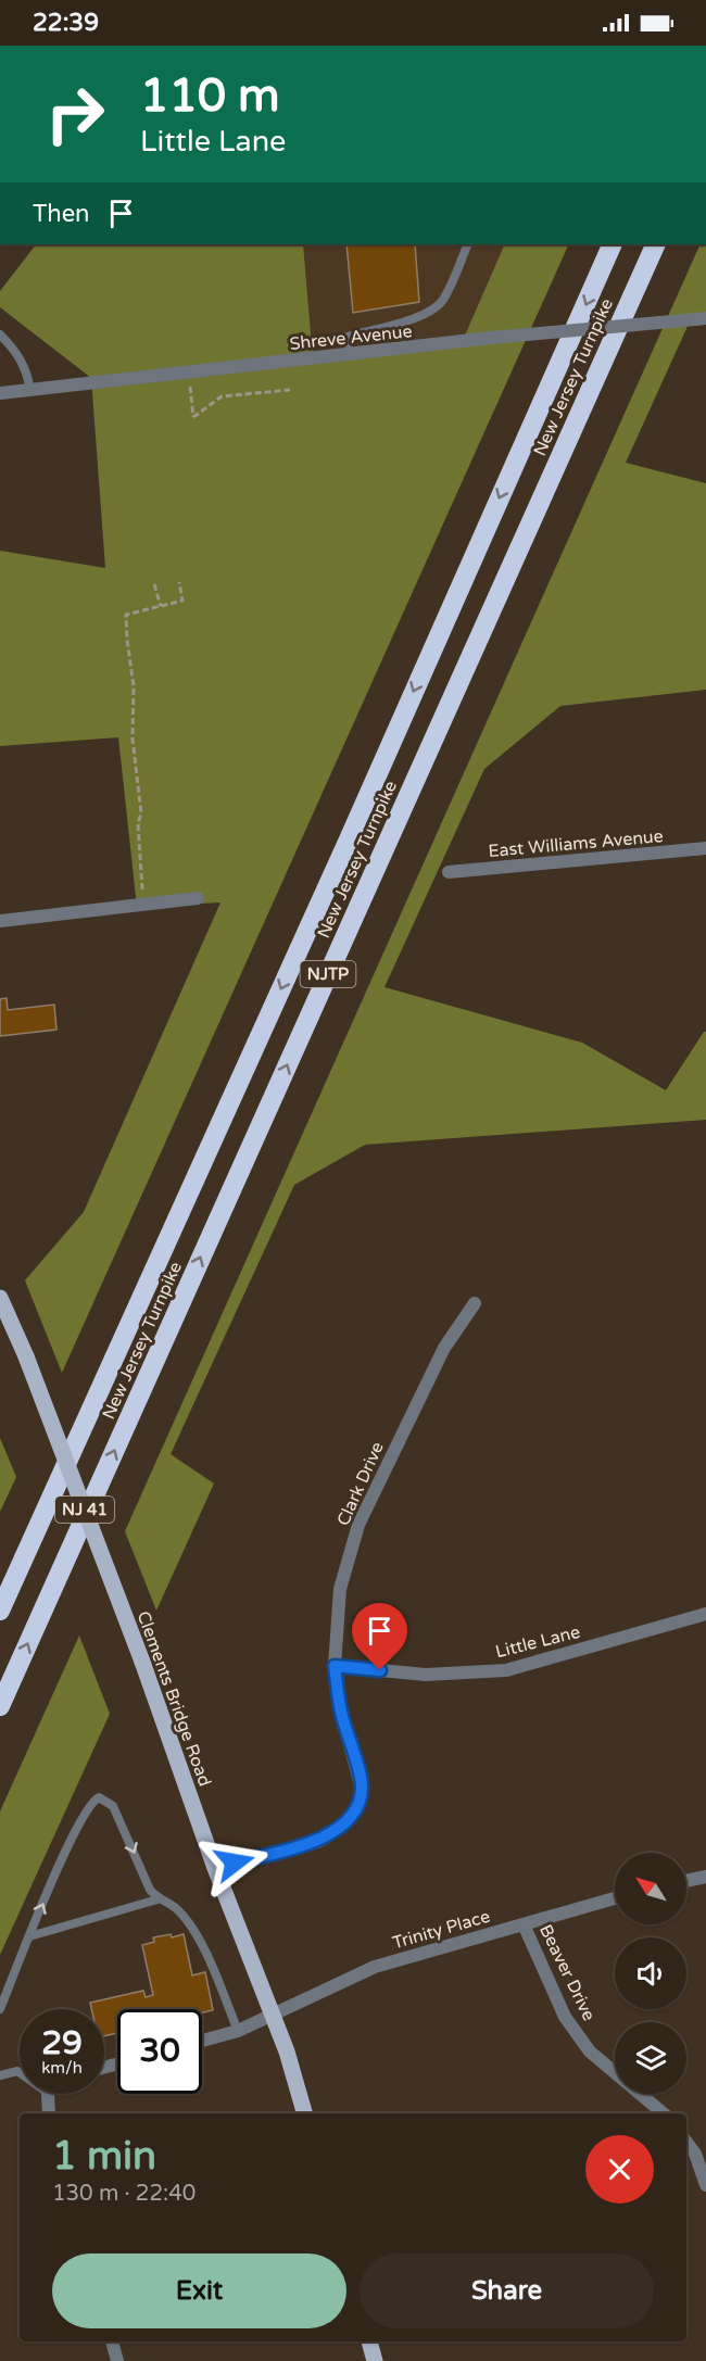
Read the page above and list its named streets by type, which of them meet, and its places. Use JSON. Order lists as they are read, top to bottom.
{
  "streets": {
    "highway": ["New Jersey Turnpike", "NJTP"],
    "main road": ["NJ 41", "Clements Bridge Road"],
    "street": [
      "Shreve Avenue",
      "East Williams Avenue",
      "Clark Drive",
      "Little Lane",
      "Trinity Place",
      "Beaver Drive"
    ]
  },
  "crossings": [
    ["Clark Drive", "Little Lane"],
    ["Clark Drive", "Clements Bridge Road"],
    ["Clements Bridge Road", "Trinity Place"],
    ["Trinity Place", "Beaver Drive"]
  ],
  "north": "top left",
  "page": {
    "status": "22:39",
    "turn": ["110 m", "Little Lane"],
    "then": "Then",
    "speed": "29 km/h",
    "limit": "30",
    "heading": ["1 min", "130 m · 22:40"],
    "buttons": ["Exit", "Share"]
  }
}
